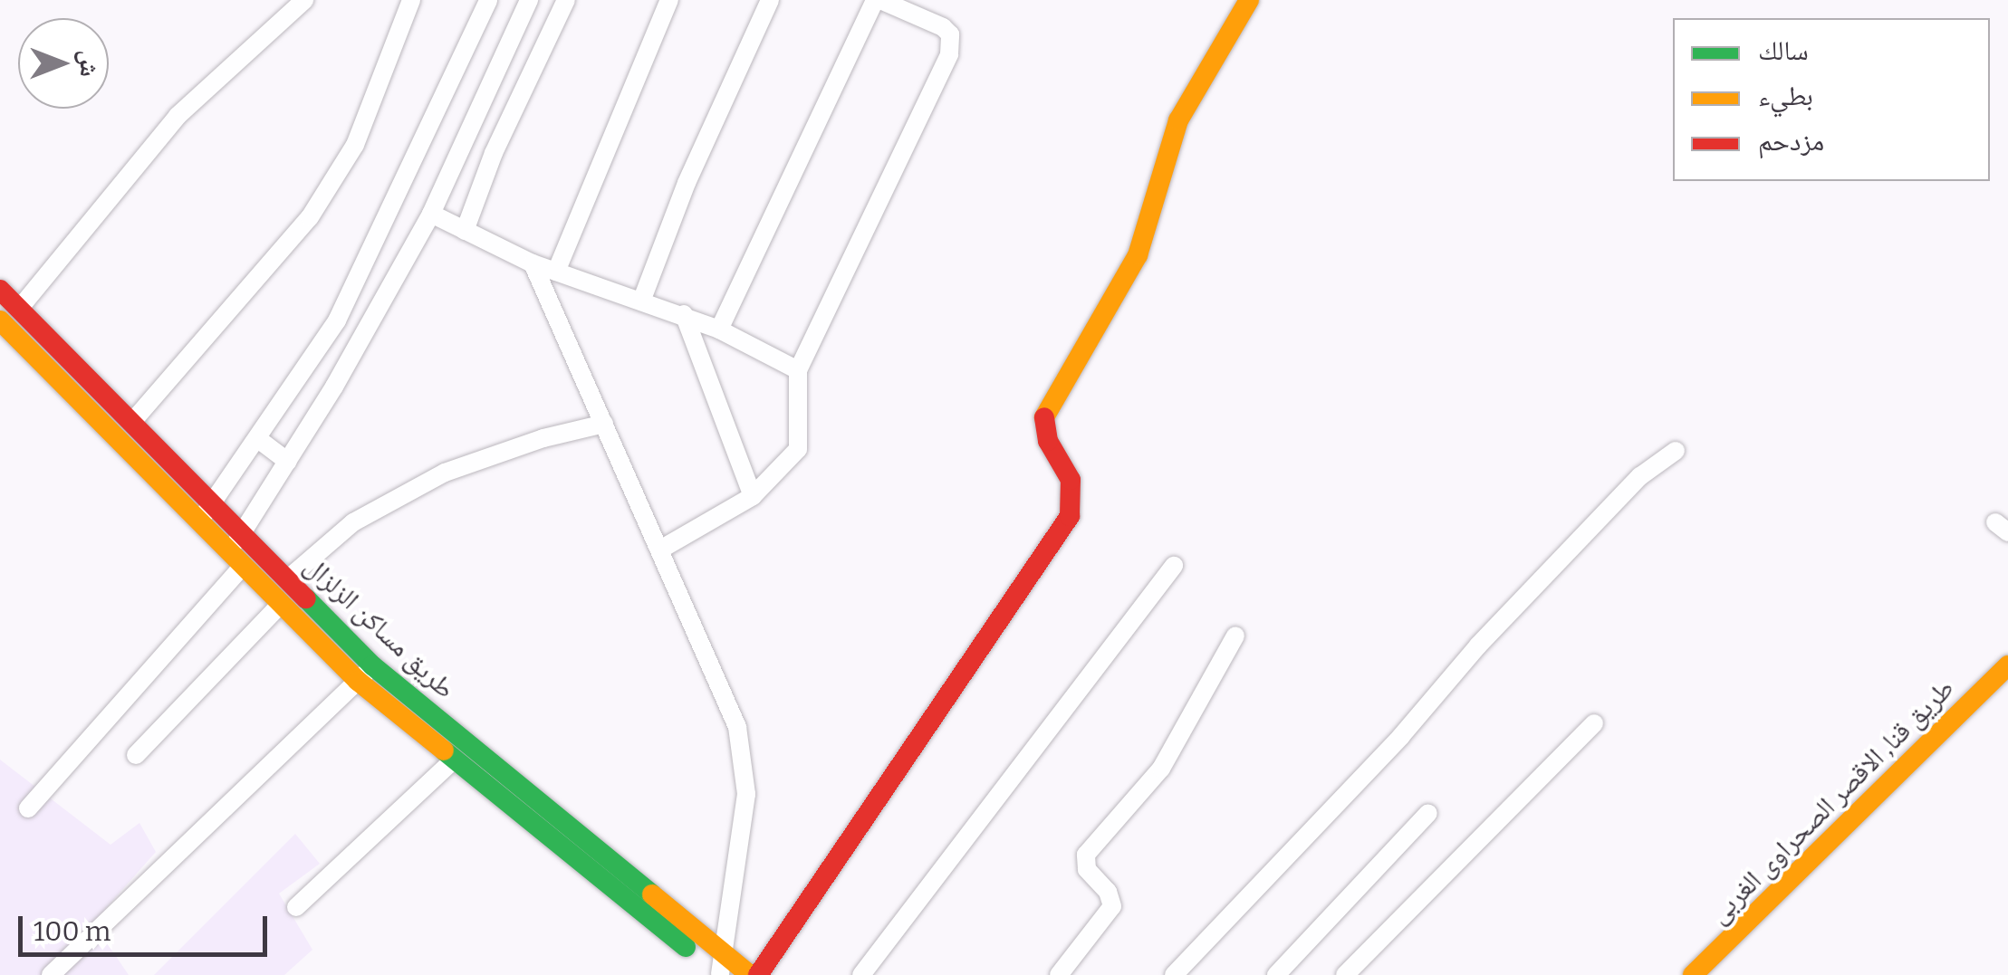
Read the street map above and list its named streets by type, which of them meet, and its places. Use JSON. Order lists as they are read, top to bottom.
{
  "streets": {
    "street": ["طريق مساكن الزلزال", "طريق قنا, الاقصر الصحراوى الغربى"]
  },
  "legend": ["سالك", "بطيء", "مزدحم"],
  "scale_bar": "100 m",
  "north": "right"
}
